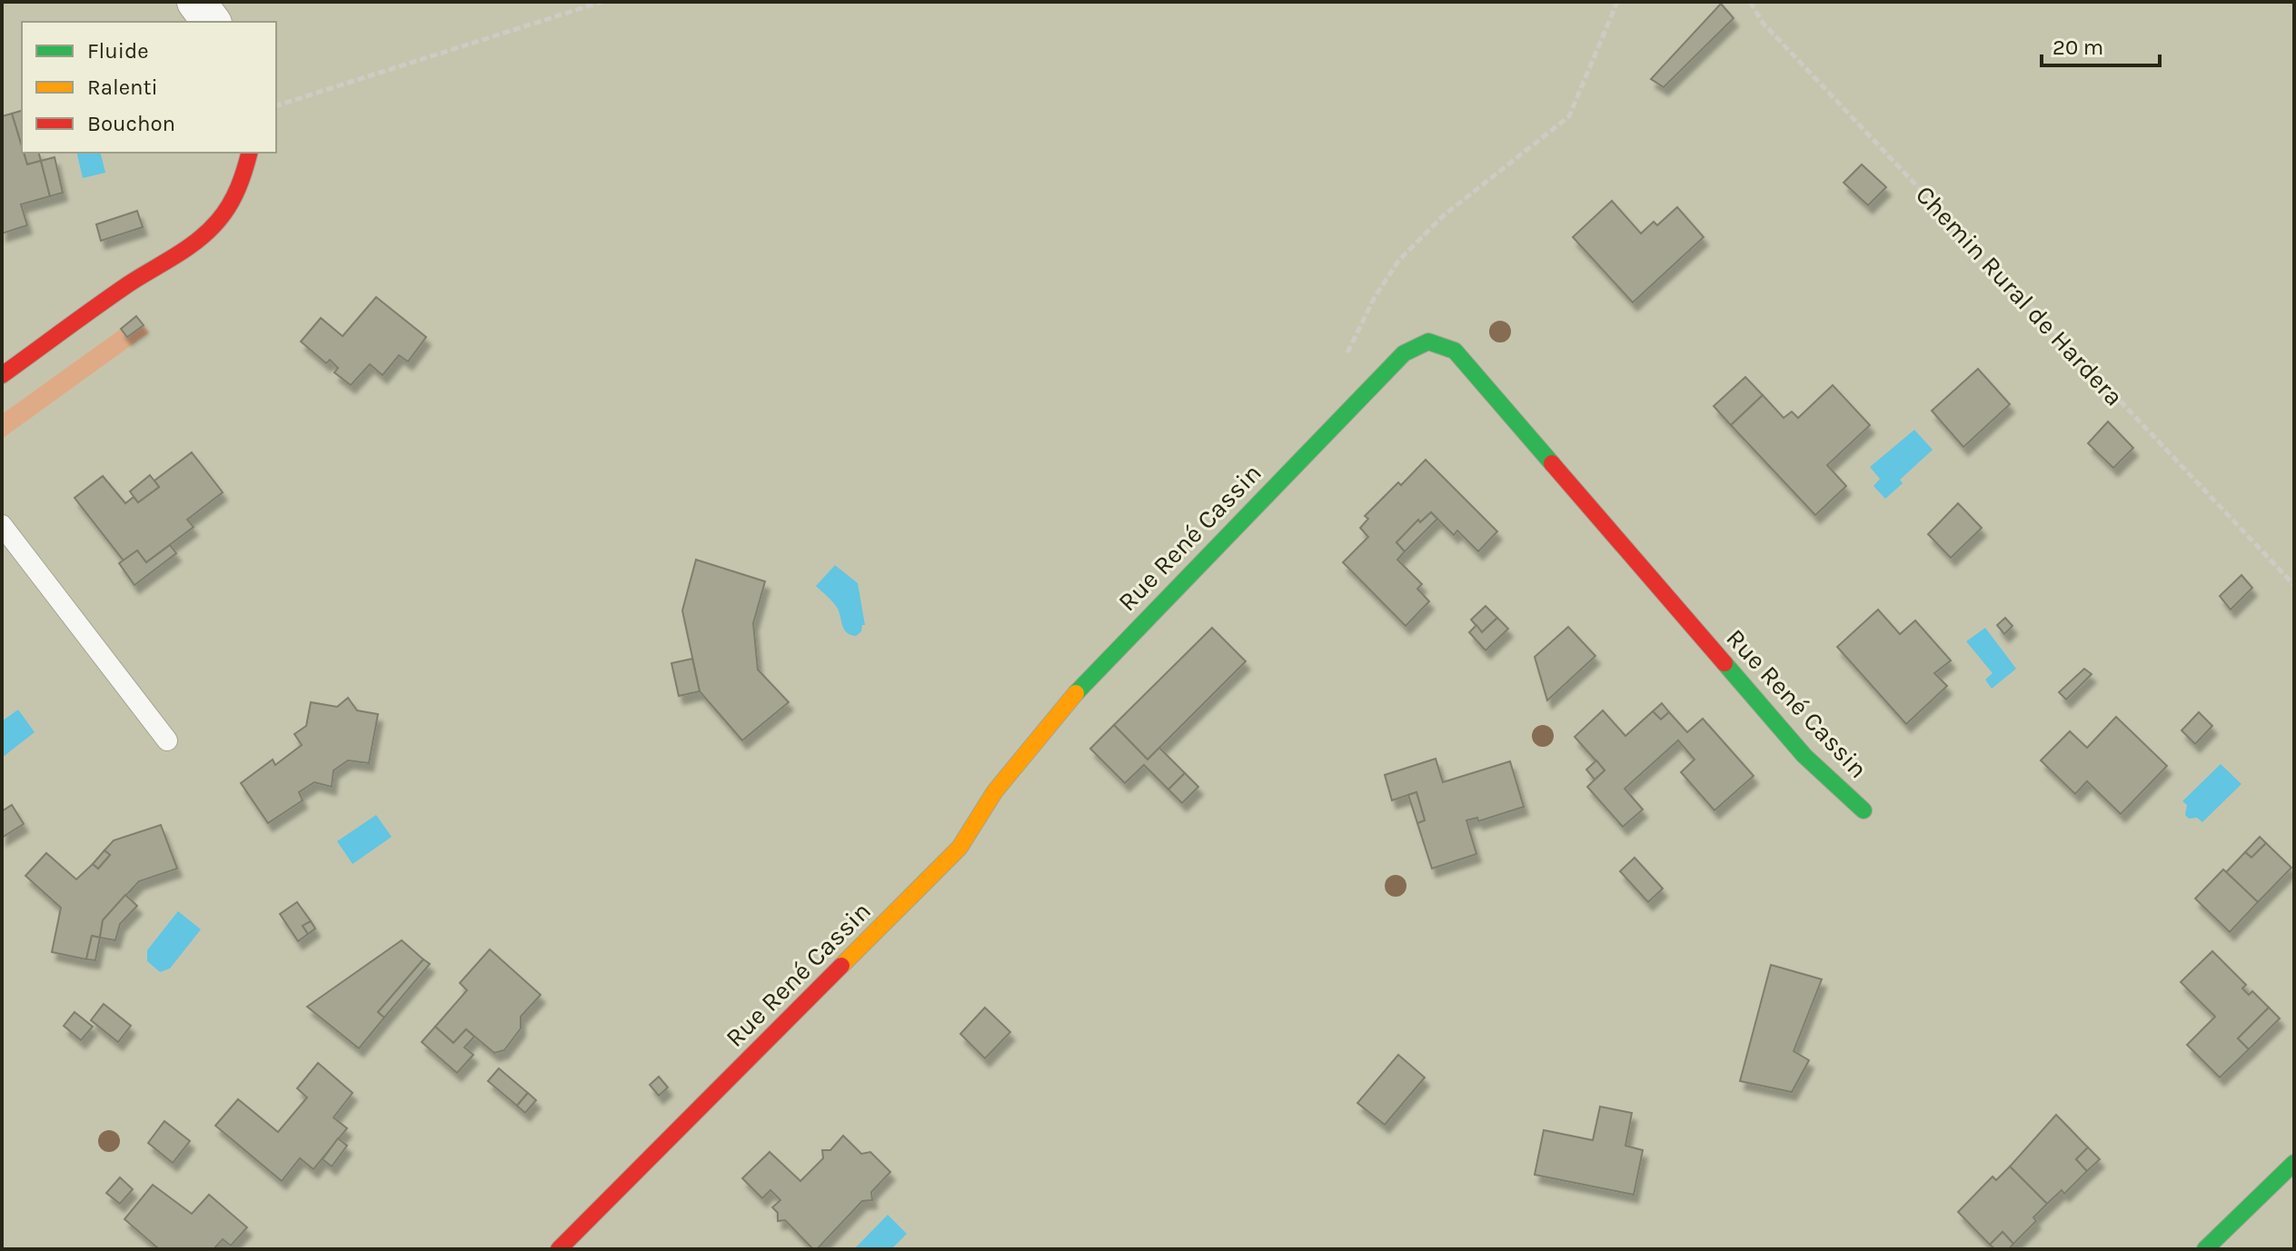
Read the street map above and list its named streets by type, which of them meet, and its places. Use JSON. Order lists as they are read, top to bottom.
{
  "streets": {
    "street": ["Rue René Cassin"],
    "path": ["Chemin Rural de Hardera"]
  },
  "legend": ["Fluide", "Ralenti", "Bouchon"],
  "scale_bar": "20 m"
}
